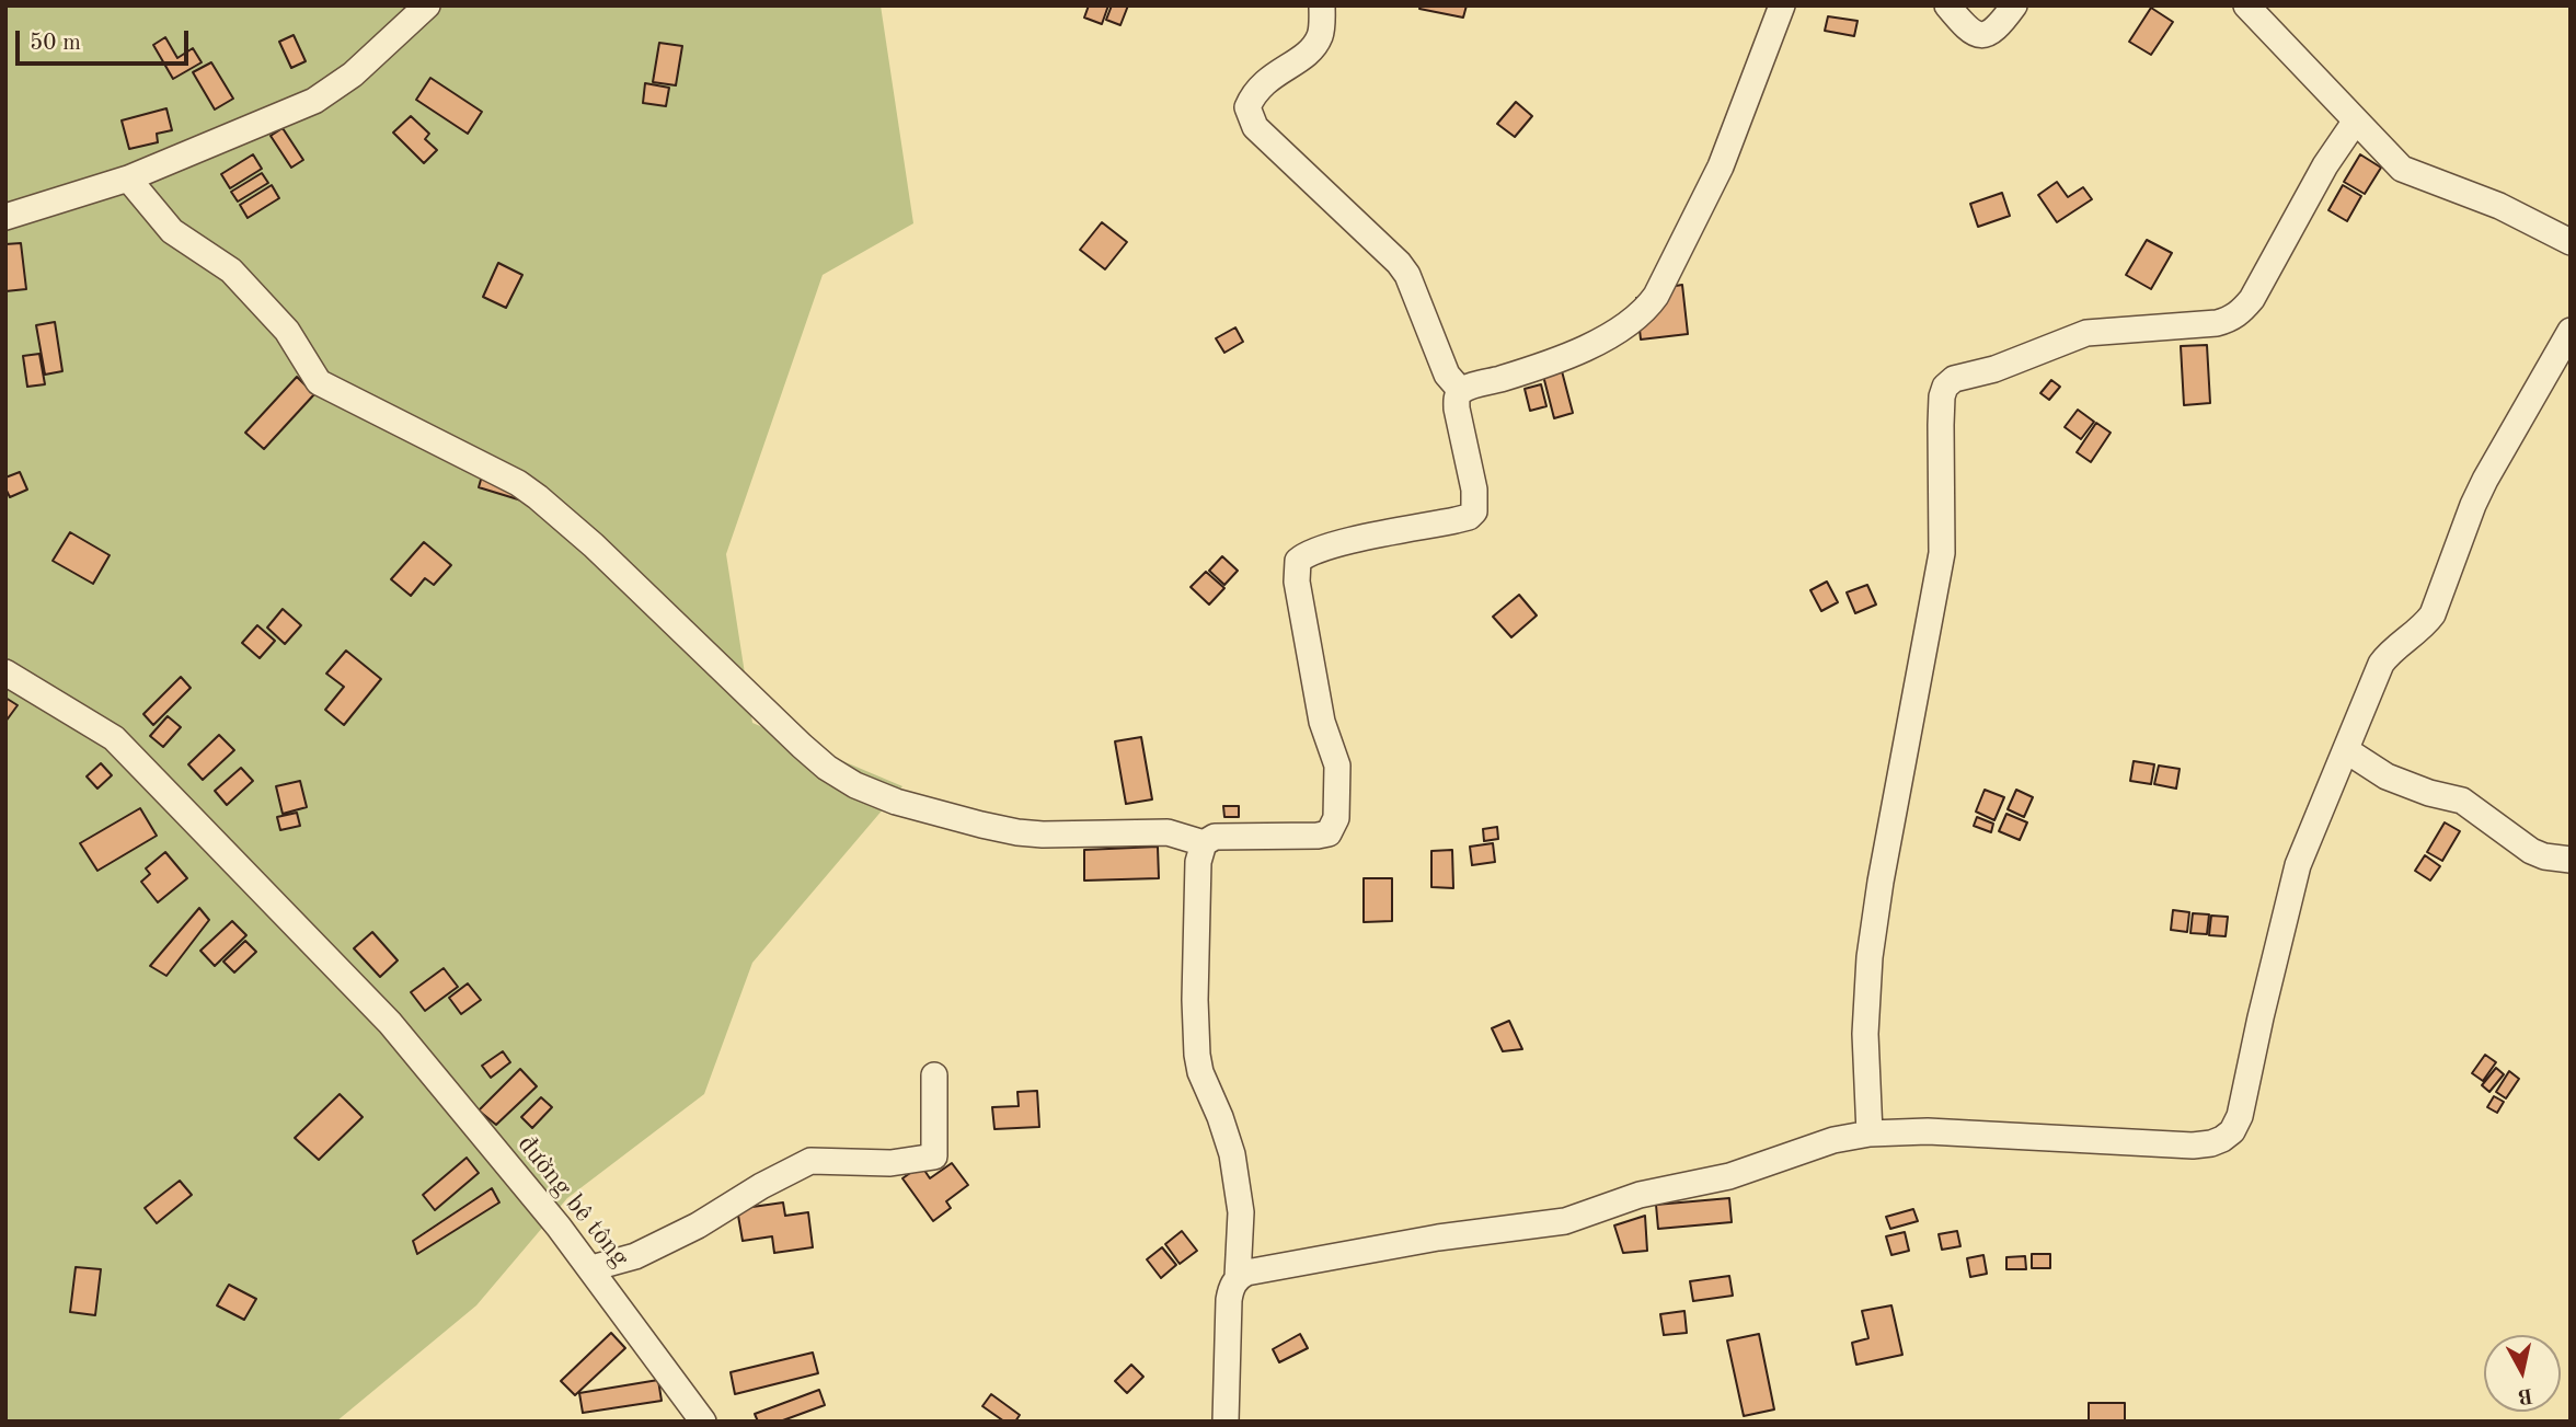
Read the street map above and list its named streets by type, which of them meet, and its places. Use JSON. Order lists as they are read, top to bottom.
{
  "streets": {
    "street": ["đường bê tông"]
  },
  "scale_bar": "50 m",
  "north": "bottom"
}
